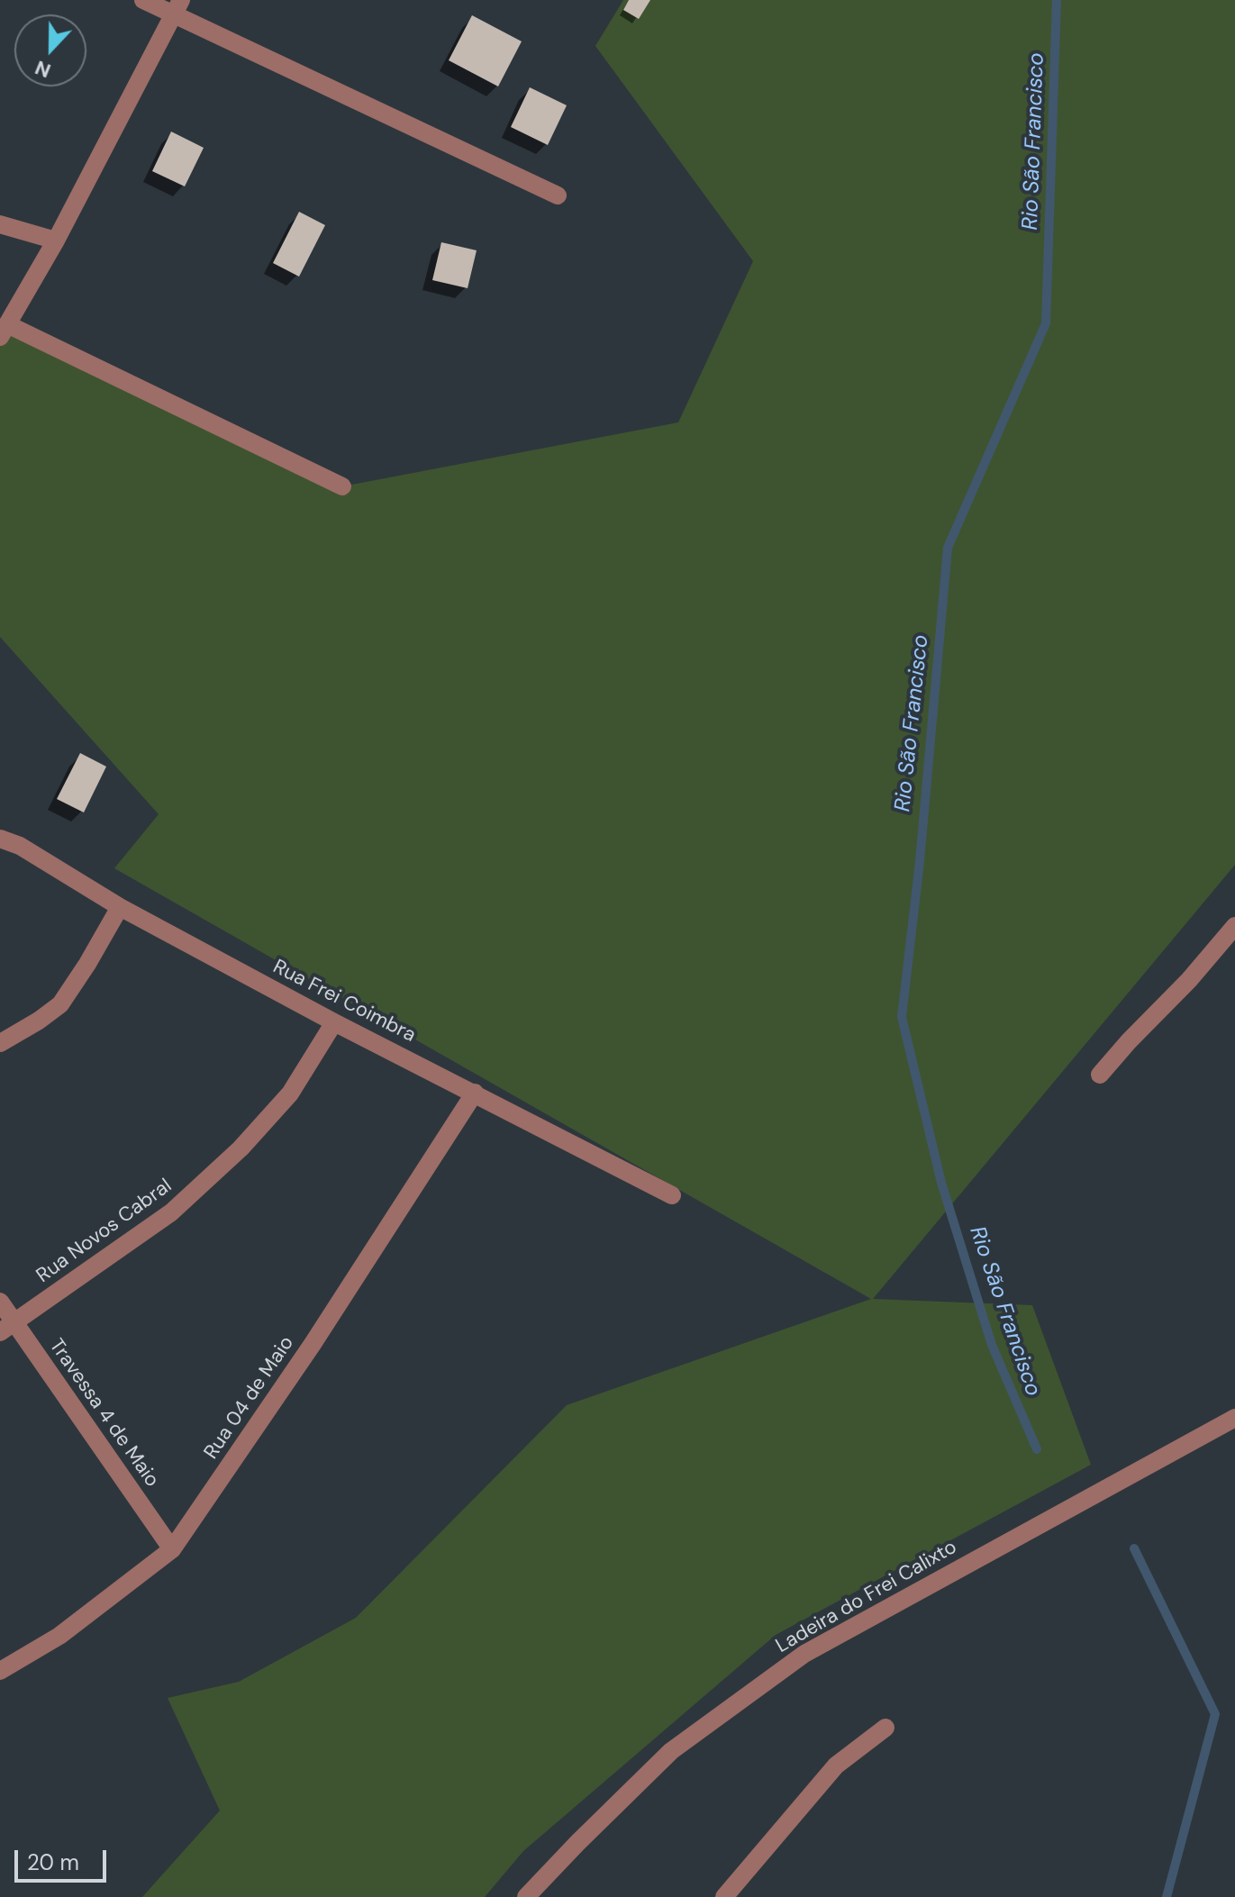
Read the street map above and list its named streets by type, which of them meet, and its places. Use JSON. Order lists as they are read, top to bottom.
{
  "streets": {
    "street": [
      "Rua Frei Coimbra",
      "Rua Novos Cabral",
      "Rua 04 de Maio",
      "Travessa 4 de Maio",
      "Ladeira do Frei Calixto"
    ]
  },
  "crossings": [
    ["Rua Frei Coimbra", "Rua Novos Cabral"],
    ["Rua Frei Coimbra", "Rua 04 de Maio"],
    ["Rua Novos Cabral", "Travessa 4 de Maio"],
    ["Rua 04 de Maio", "Travessa 4 de Maio"]
  ],
  "water": ["Rio São Francisco"],
  "scale_bar": "20 m",
  "north": "bottom"
}
